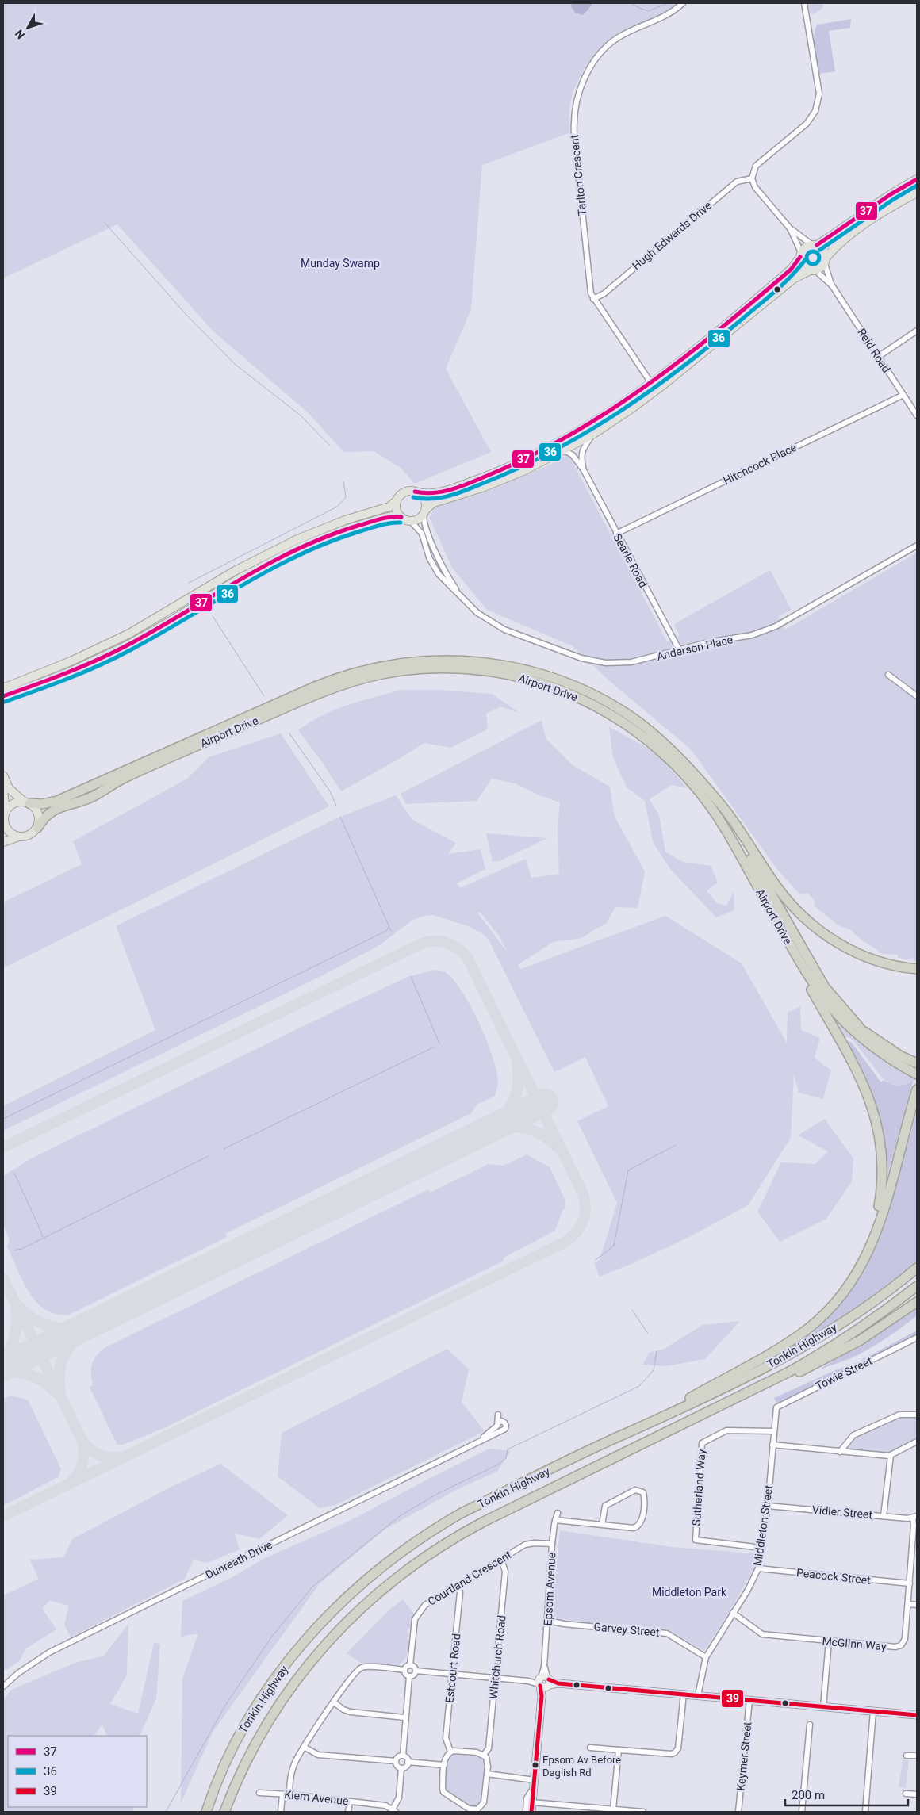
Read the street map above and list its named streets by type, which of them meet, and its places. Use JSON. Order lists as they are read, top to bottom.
{
  "streets": {
    "highway": ["Airport Drive", "Tonkin Highway"],
    "street": [
      "Tarlton Crescent",
      "Hugh Edwards Drive",
      "Reid Road",
      "Hitchcock Place",
      "Searle Road",
      "Anderson Place",
      "Towie Street",
      "Sutherland Way",
      "Vidler Street",
      "Middleton Street",
      "Dunreath Drive",
      "Peacock Street",
      "Courtland Crescent",
      "Epsom Avenue",
      "Garvey Street",
      "McGlinn Way",
      "Whitchurch Road",
      "Estcourt Road",
      "Keymer Street",
      "Klem Avenue"
    ]
  },
  "crossings": [
    ["Tarlton Crescent", "Hugh Edwards Drive"],
    ["Reid Road", "Hitchcock Place"],
    ["Hitchcock Place", "Searle Road"],
    ["Searle Road", "Anderson Place"],
    ["Towie Street", "Middleton Street"],
    ["Sutherland Way", "Middleton Street"],
    ["Vidler Street", "Middleton Street"],
    ["Vidler Street", "McGlinn Way"],
    ["Middleton Street", "Peacock Street"],
    ["Middleton Street", "Garvey Street"],
    ["Middleton Street", "McGlinn Way"],
    ["Peacock Street", "McGlinn Way"],
    ["Courtland Crescent", "Epsom Avenue"],
    ["Courtland Crescent", "Whitchurch Road"],
    ["Courtland Crescent", "Estcourt Road"],
    ["Epsom Avenue", "Garvey Street"],
    ["Whitchurch Road", "Estcourt Road"]
  ],
  "parks": ["Munday Swamp", "Middleton Park"],
  "places": ["Epsom Av Before Daglish Rd"],
  "lines": ["transit line 37", "transit line 36", "transit line 39"],
  "legend": ["37", "36", "39"],
  "scale_bar": "200 m",
  "north": "bottom left"
}
